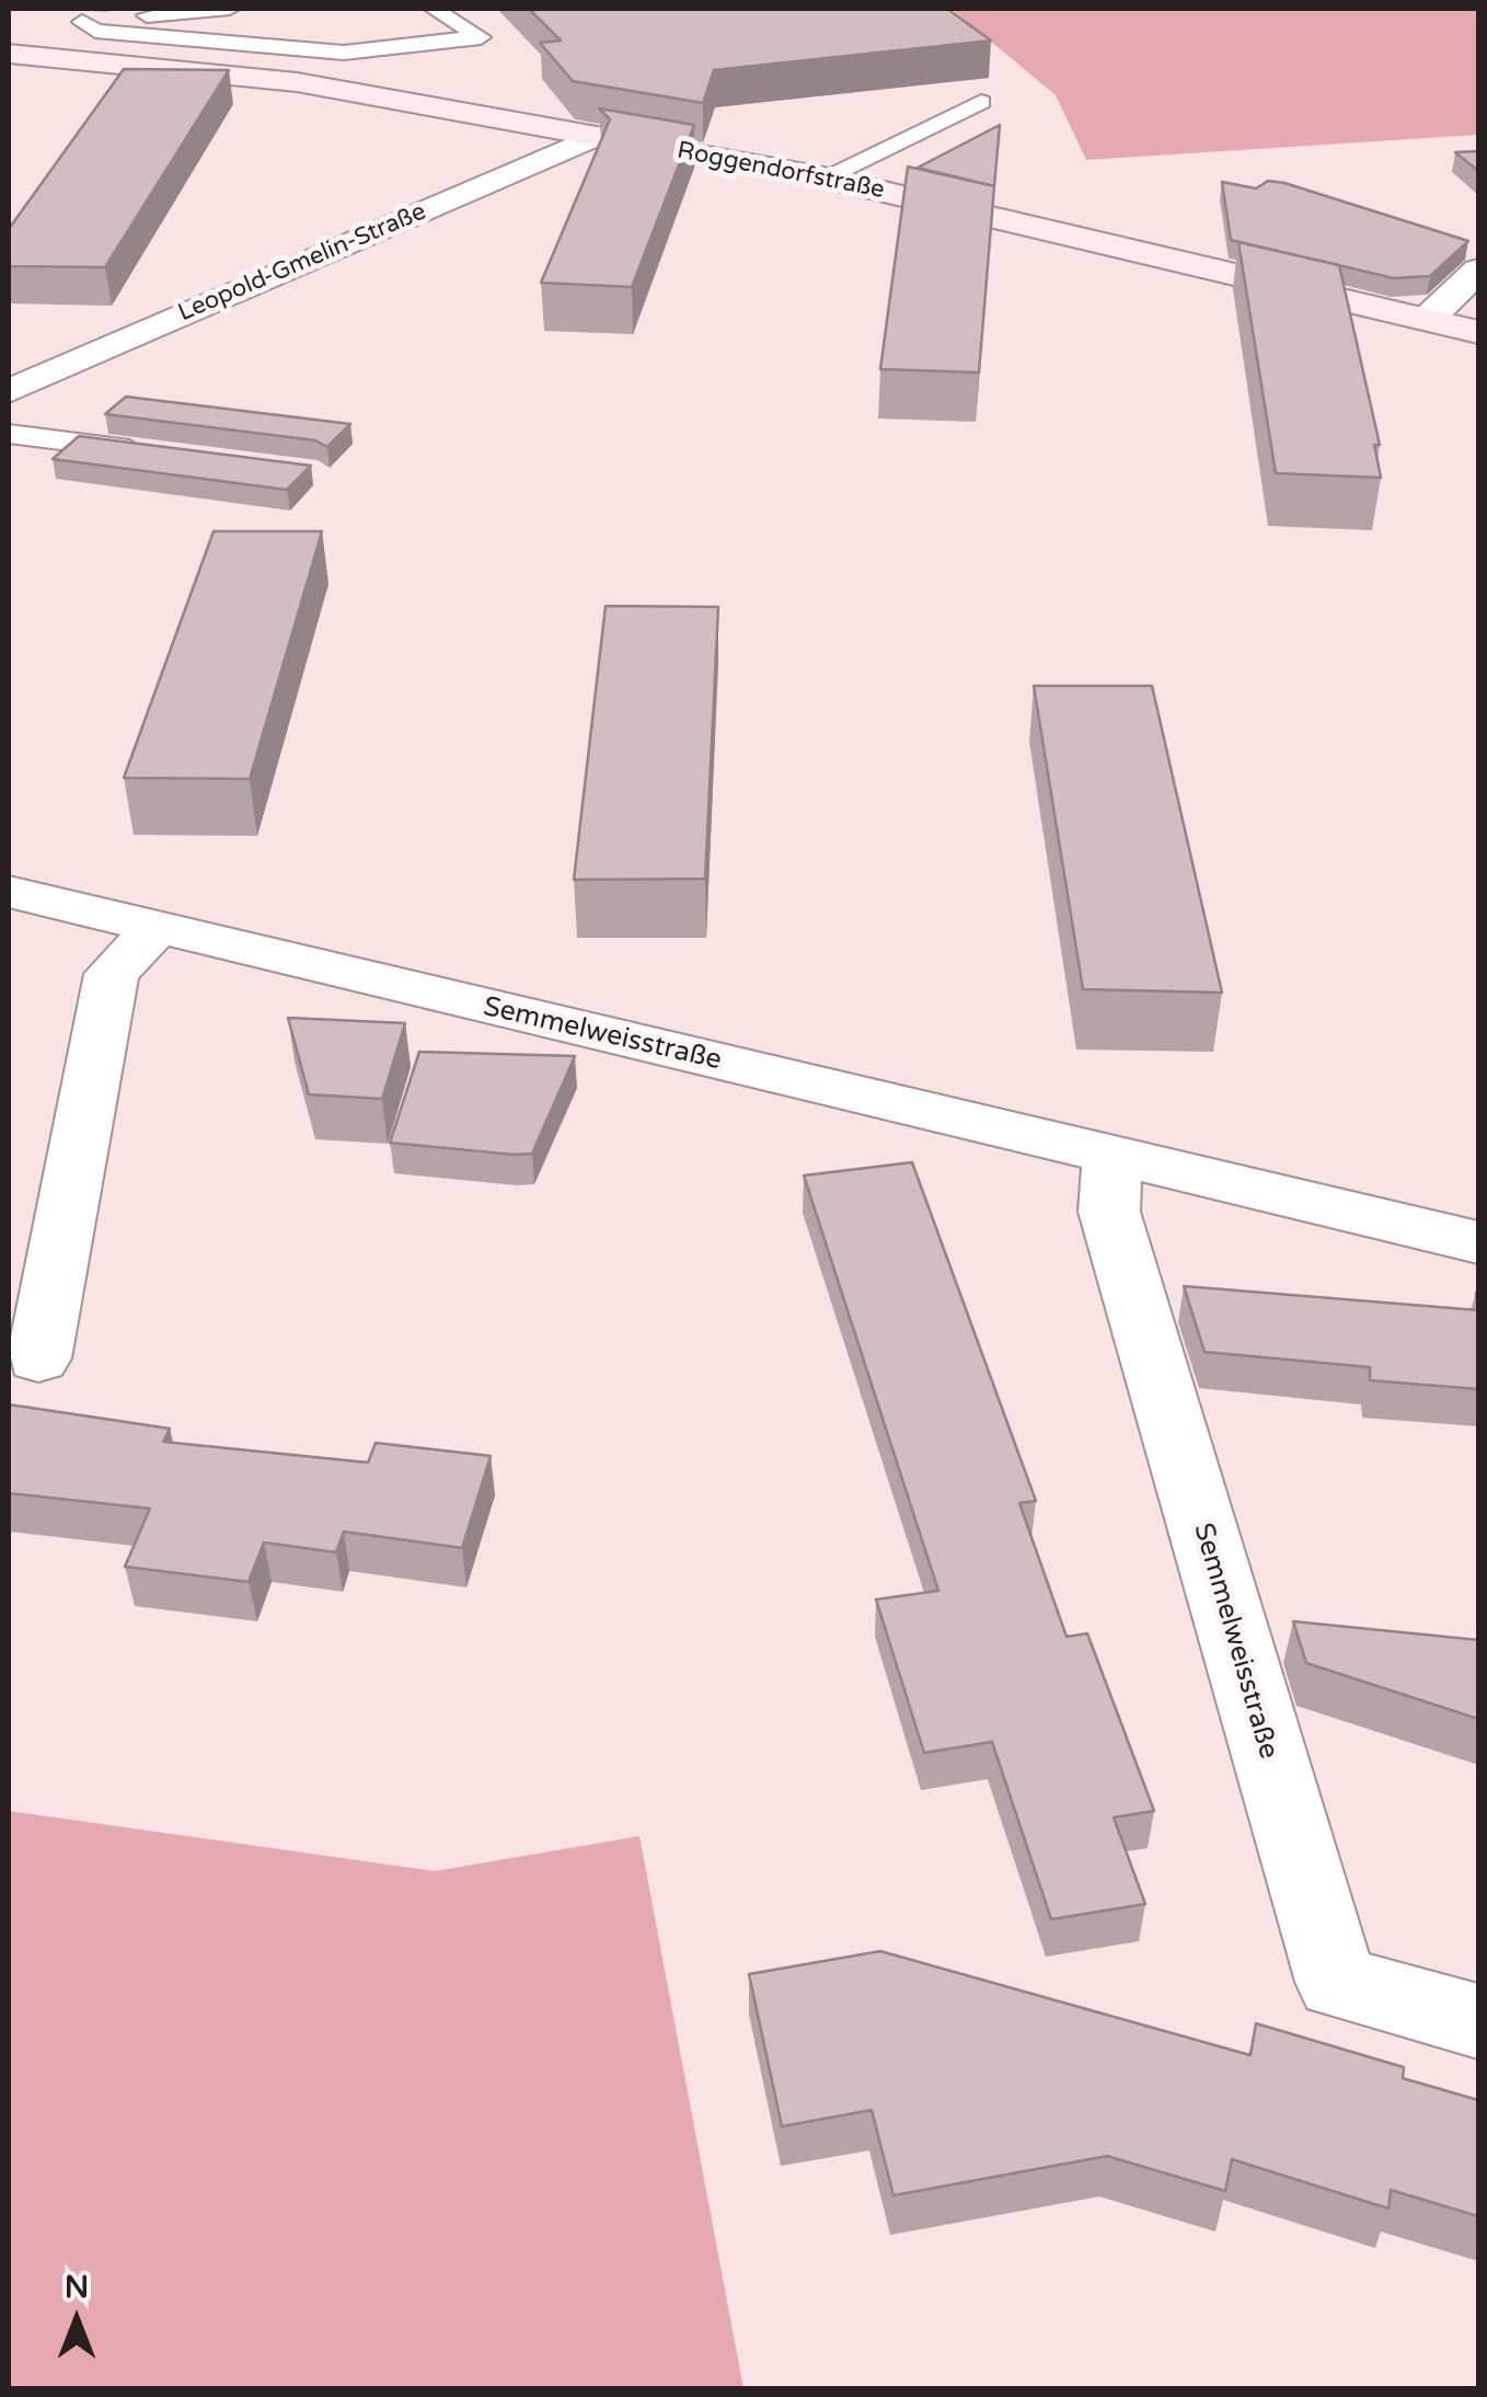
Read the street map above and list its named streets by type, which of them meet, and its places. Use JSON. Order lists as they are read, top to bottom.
{
  "streets": {
    "street": ["Roggendorfstraße", "Leopold-Gmelin-Straße", "Semmelweisstraße"]
  },
  "crossings": [
    ["Roggendorfstraße", "Leopold-Gmelin-Straße"]
  ],
  "north": "top"
}
